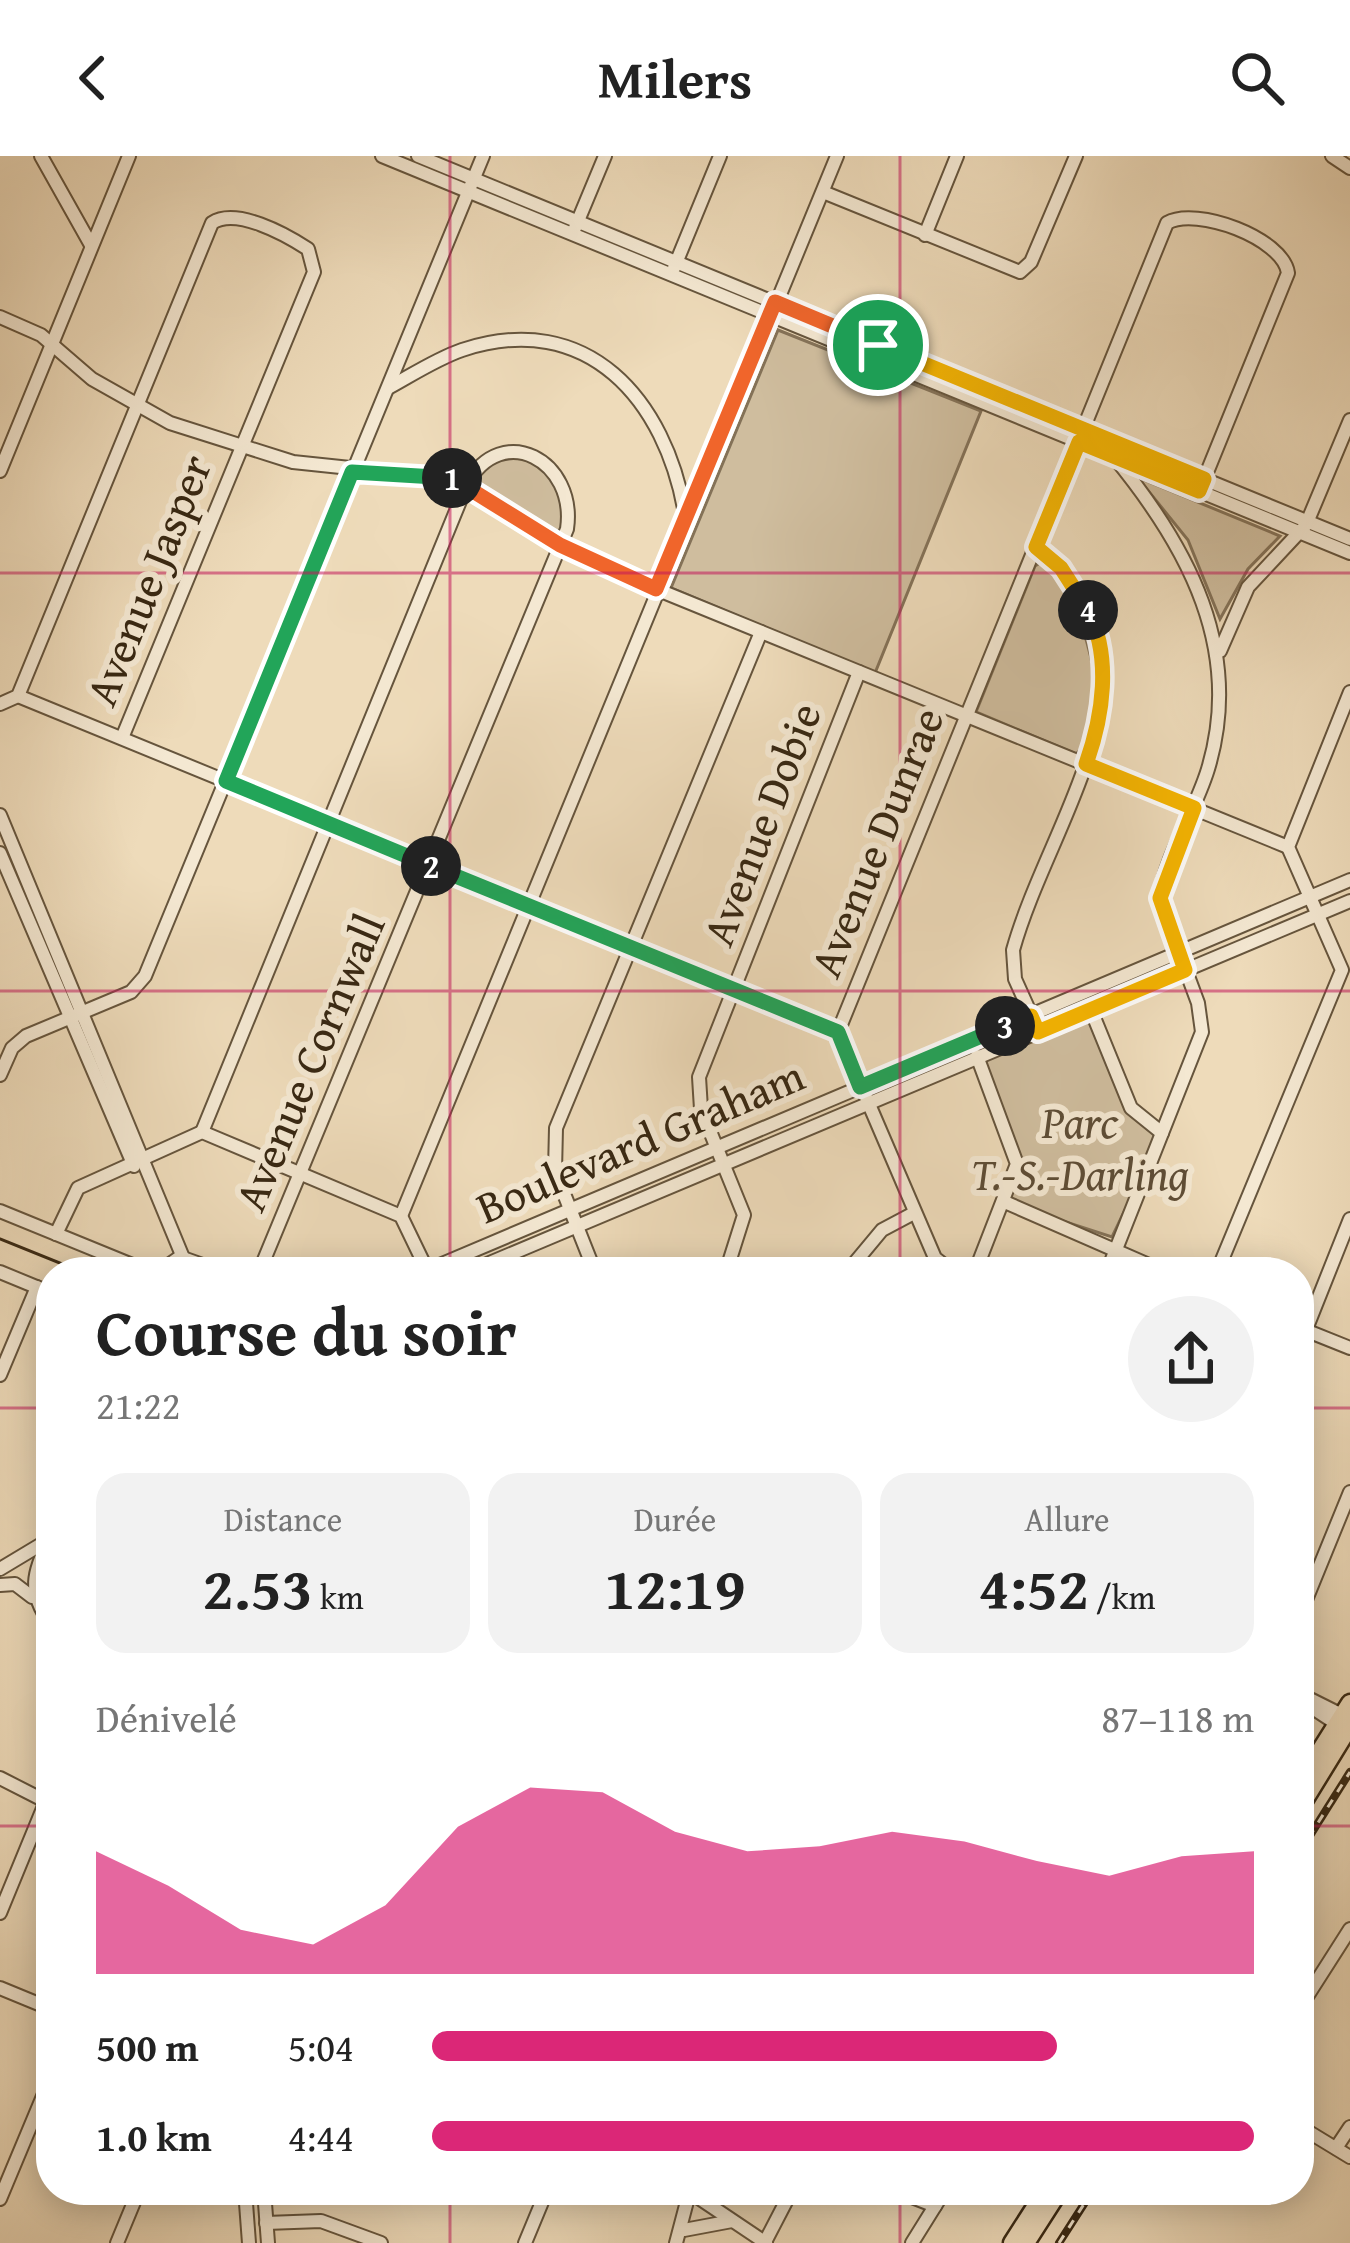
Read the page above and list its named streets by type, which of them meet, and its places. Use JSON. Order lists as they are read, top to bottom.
{
  "streets": {
    "street": [
      "Avenue Jasper",
      "Avenue Dobie",
      "Avenue Dunrae",
      "Avenue Cornwall",
      "Boulevard Graham"
    ]
  },
  "crossings": [
    ["Avenue Dobie", "Boulevard Graham"],
    ["Avenue Dunrae", "Boulevard Graham"]
  ],
  "parks": ["Parc T.-S.-Darling"],
  "page": {
    "header": "Milers",
    "pins": [
      "1",
      "4",
      "2",
      "3"
    ],
    "heading": ["Course du soir", "21:22"],
    "stats": [
      ["Distance", "2.53 km"],
      ["Durée", "12:19"],
      ["Allure", "4:52 /km"]
    ],
    "chart": ["Dénivelé", "87–118 m"],
    "list": [
      {
        "name": "500 m",
        "note": "5:04"
      },
      {
        "name": "1.0 km",
        "note": "4:44"
      }
    ]
  }
}
